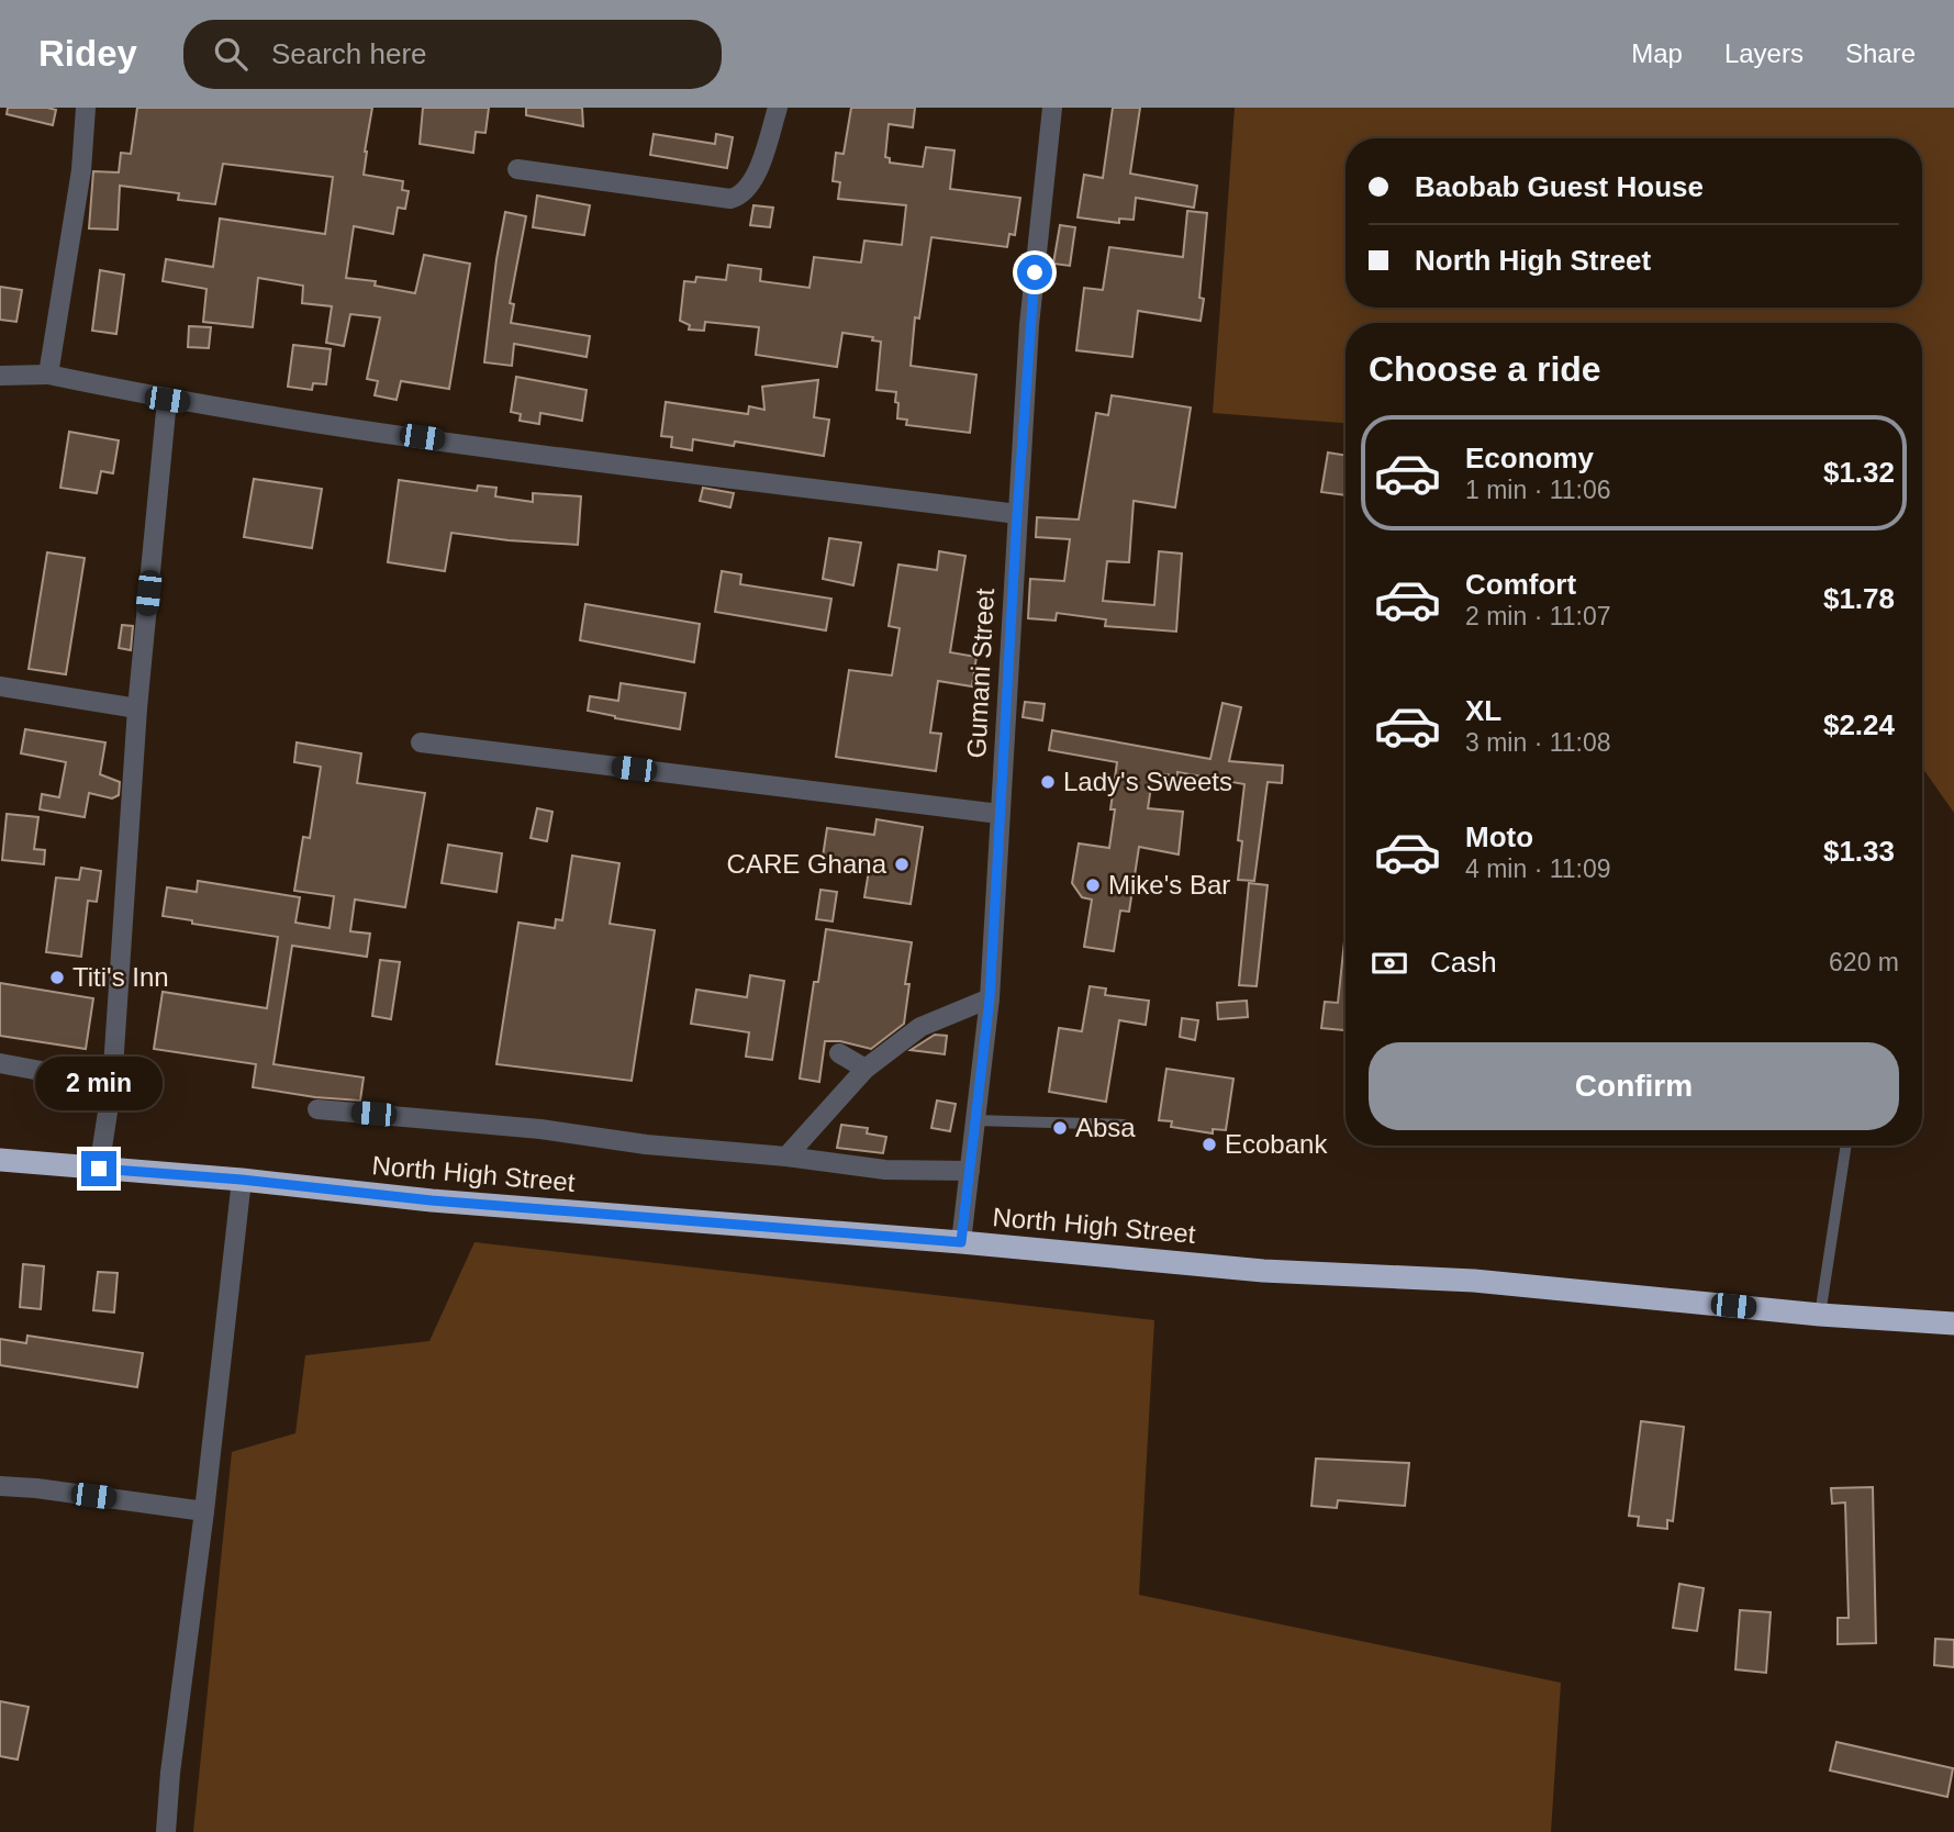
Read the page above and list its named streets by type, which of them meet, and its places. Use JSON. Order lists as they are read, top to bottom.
{
  "streets": {
    "highway": ["North High Street"],
    "street": ["Gumani Street"]
  },
  "crossings": [
    ["Gumani Street", "North High Street"]
  ],
  "places": [
    "Lady's Sweets",
    "CARE Ghana",
    "Mike's Bar",
    "Titi's Inn",
    "Absa",
    "Ecobank"
  ],
  "page": {
    "header": "Ridey",
    "search": "Search here",
    "nav": ["Map", "Layers", "Share"],
    "banner": ["Baobab Guest House", "North High Street"],
    "heading": "Choose a ride",
    "list": [
      {
        "name": "Economy",
        "note": "1 min · 11:06",
        "value": "$1.32"
      },
      {
        "name": "Comfort",
        "note": "2 min · 11:07",
        "value": "$1.78"
      },
      {
        "name": "XL",
        "note": "3 min · 11:08",
        "value": "$2.24"
      },
      {
        "name": "Moto",
        "note": "4 min · 11:09",
        "value": "$1.33"
      }
    ],
    "pay": ["Cash", "620 m"],
    "buttons": "Confirm",
    "bubble": "2 min"
  }
}
